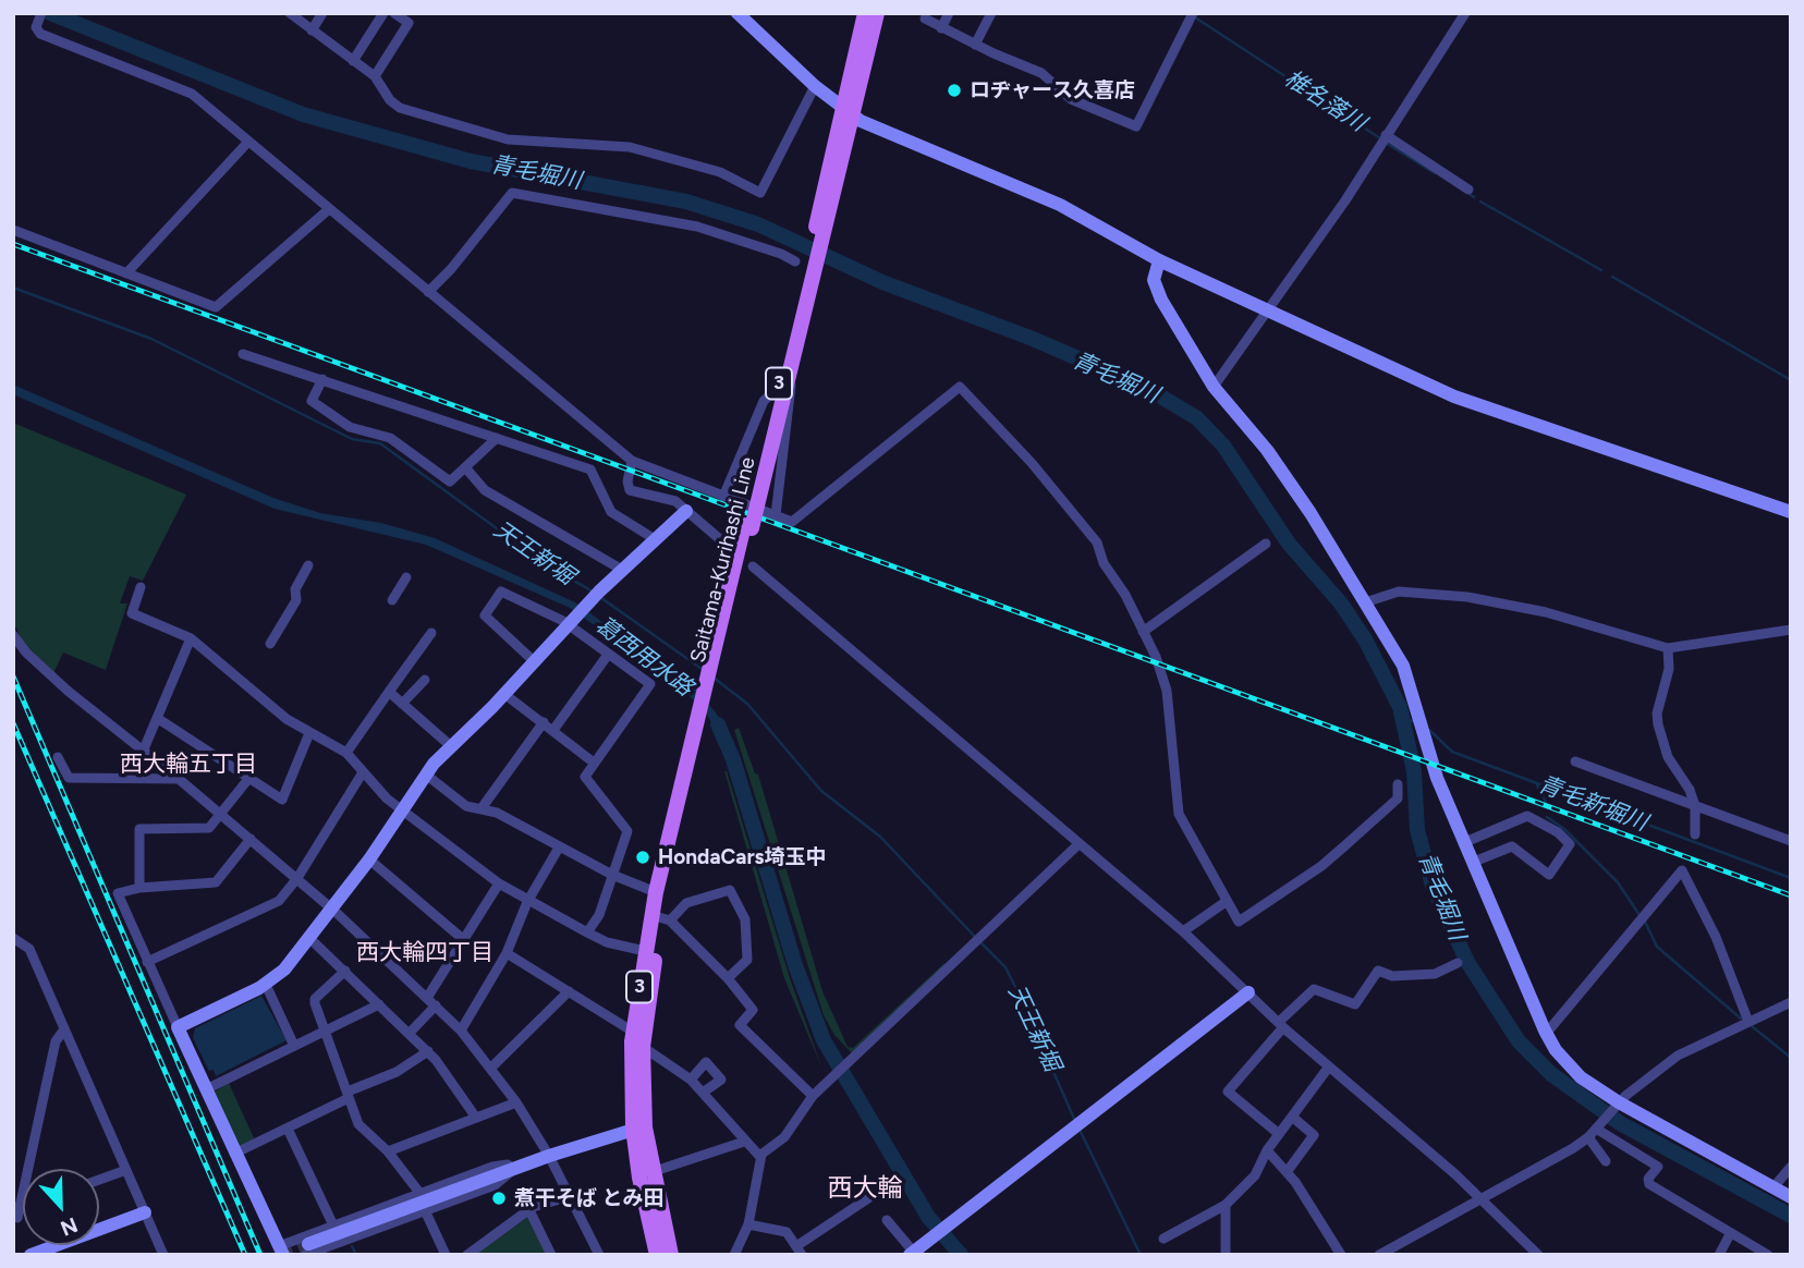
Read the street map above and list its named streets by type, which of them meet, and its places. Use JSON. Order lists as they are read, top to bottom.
{
  "streets": {
    "main road": ["3", "Saitama-Kurihashi Line"]
  },
  "districts": ["西大輪五丁目", "西大輪四丁目", "西大輪"],
  "water": [
    "椎名落川",
    "青毛堀川",
    "天王新堀",
    "葛西用水路",
    "青毛新堀川"
  ],
  "places": ["ロヂャース久喜店", "HondaCars埼玉中", "煮干そば とみ田"],
  "north": "bottom"
}
